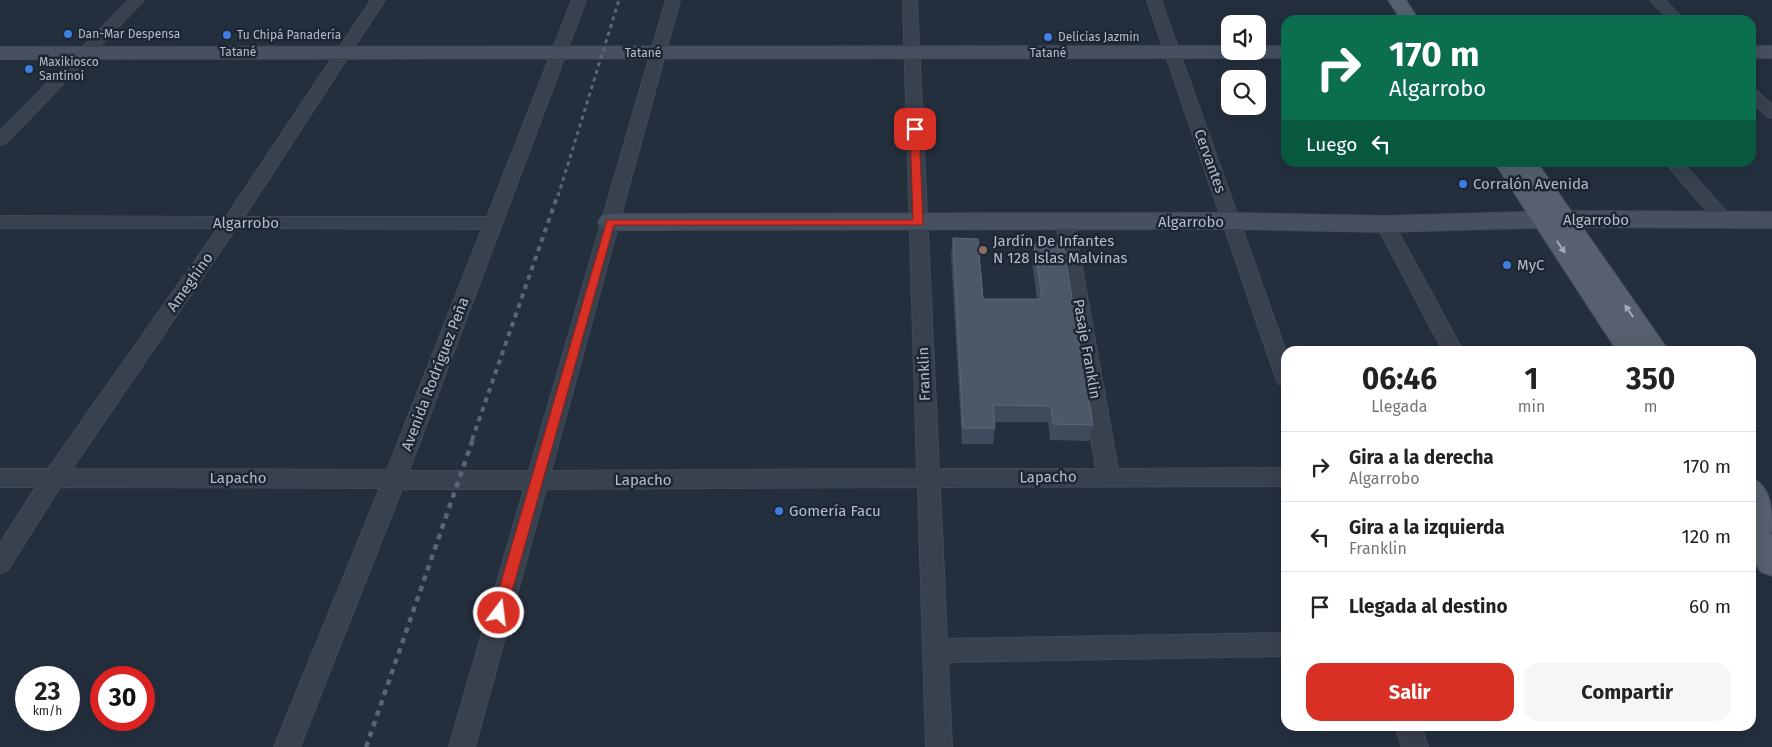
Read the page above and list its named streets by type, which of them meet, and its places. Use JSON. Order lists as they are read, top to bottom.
{
  "streets": {
    "street": [
      "Tatané",
      "Cervantes",
      "Algarrobo",
      "Ameghino",
      "Pasaje Franklin",
      "Avenida Rodríguez Peña",
      "Franklin",
      "Lapacho"
    ]
  },
  "crossings": [
    ["Tatané", "Cervantes"],
    ["Tatané", "Ameghino"],
    ["Tatané", "Avenida Rodríguez Peña"],
    ["Tatané", "Franklin"],
    ["Cervantes", "Algarrobo"],
    ["Algarrobo", "Ameghino"],
    ["Algarrobo", "Pasaje Franklin"],
    ["Algarrobo", "Avenida Rodríguez Peña"],
    ["Algarrobo", "Franklin"],
    ["Ameghino", "Lapacho"],
    ["Pasaje Franklin", "Lapacho"],
    ["Avenida Rodríguez Peña", "Lapacho"],
    ["Franklin", "Lapacho"]
  ],
  "places": [
    "Dan-Mar Despensa",
    "Tu Chipá Panadería",
    "Delicias Jazmin",
    "Maxikiosco Santinoi",
    "Corralón Avenida",
    "Jardín De Infantes N 128 Islas Malvinas",
    "MyC",
    "Gomería Facu"
  ],
  "page": {
    "turn": ["170 m", "Algarrobo"],
    "then": "Luego",
    "eta": [
      "06:46",
      "Llegada",
      "1",
      "min",
      "350",
      "m"
    ],
    "list": [
      {
        "name": "Gira a la derecha",
        "note": "Algarrobo",
        "value": "170 m"
      },
      {
        "name": "Gira a la izquierda",
        "note": "Franklin",
        "value": "120 m"
      },
      {
        "name": "Llegada al destino",
        "value": "60 m"
      }
    ],
    "buttons": ["Salir", "Compartir"],
    "speed": "23 km/h",
    "limit": "30"
  }
}
